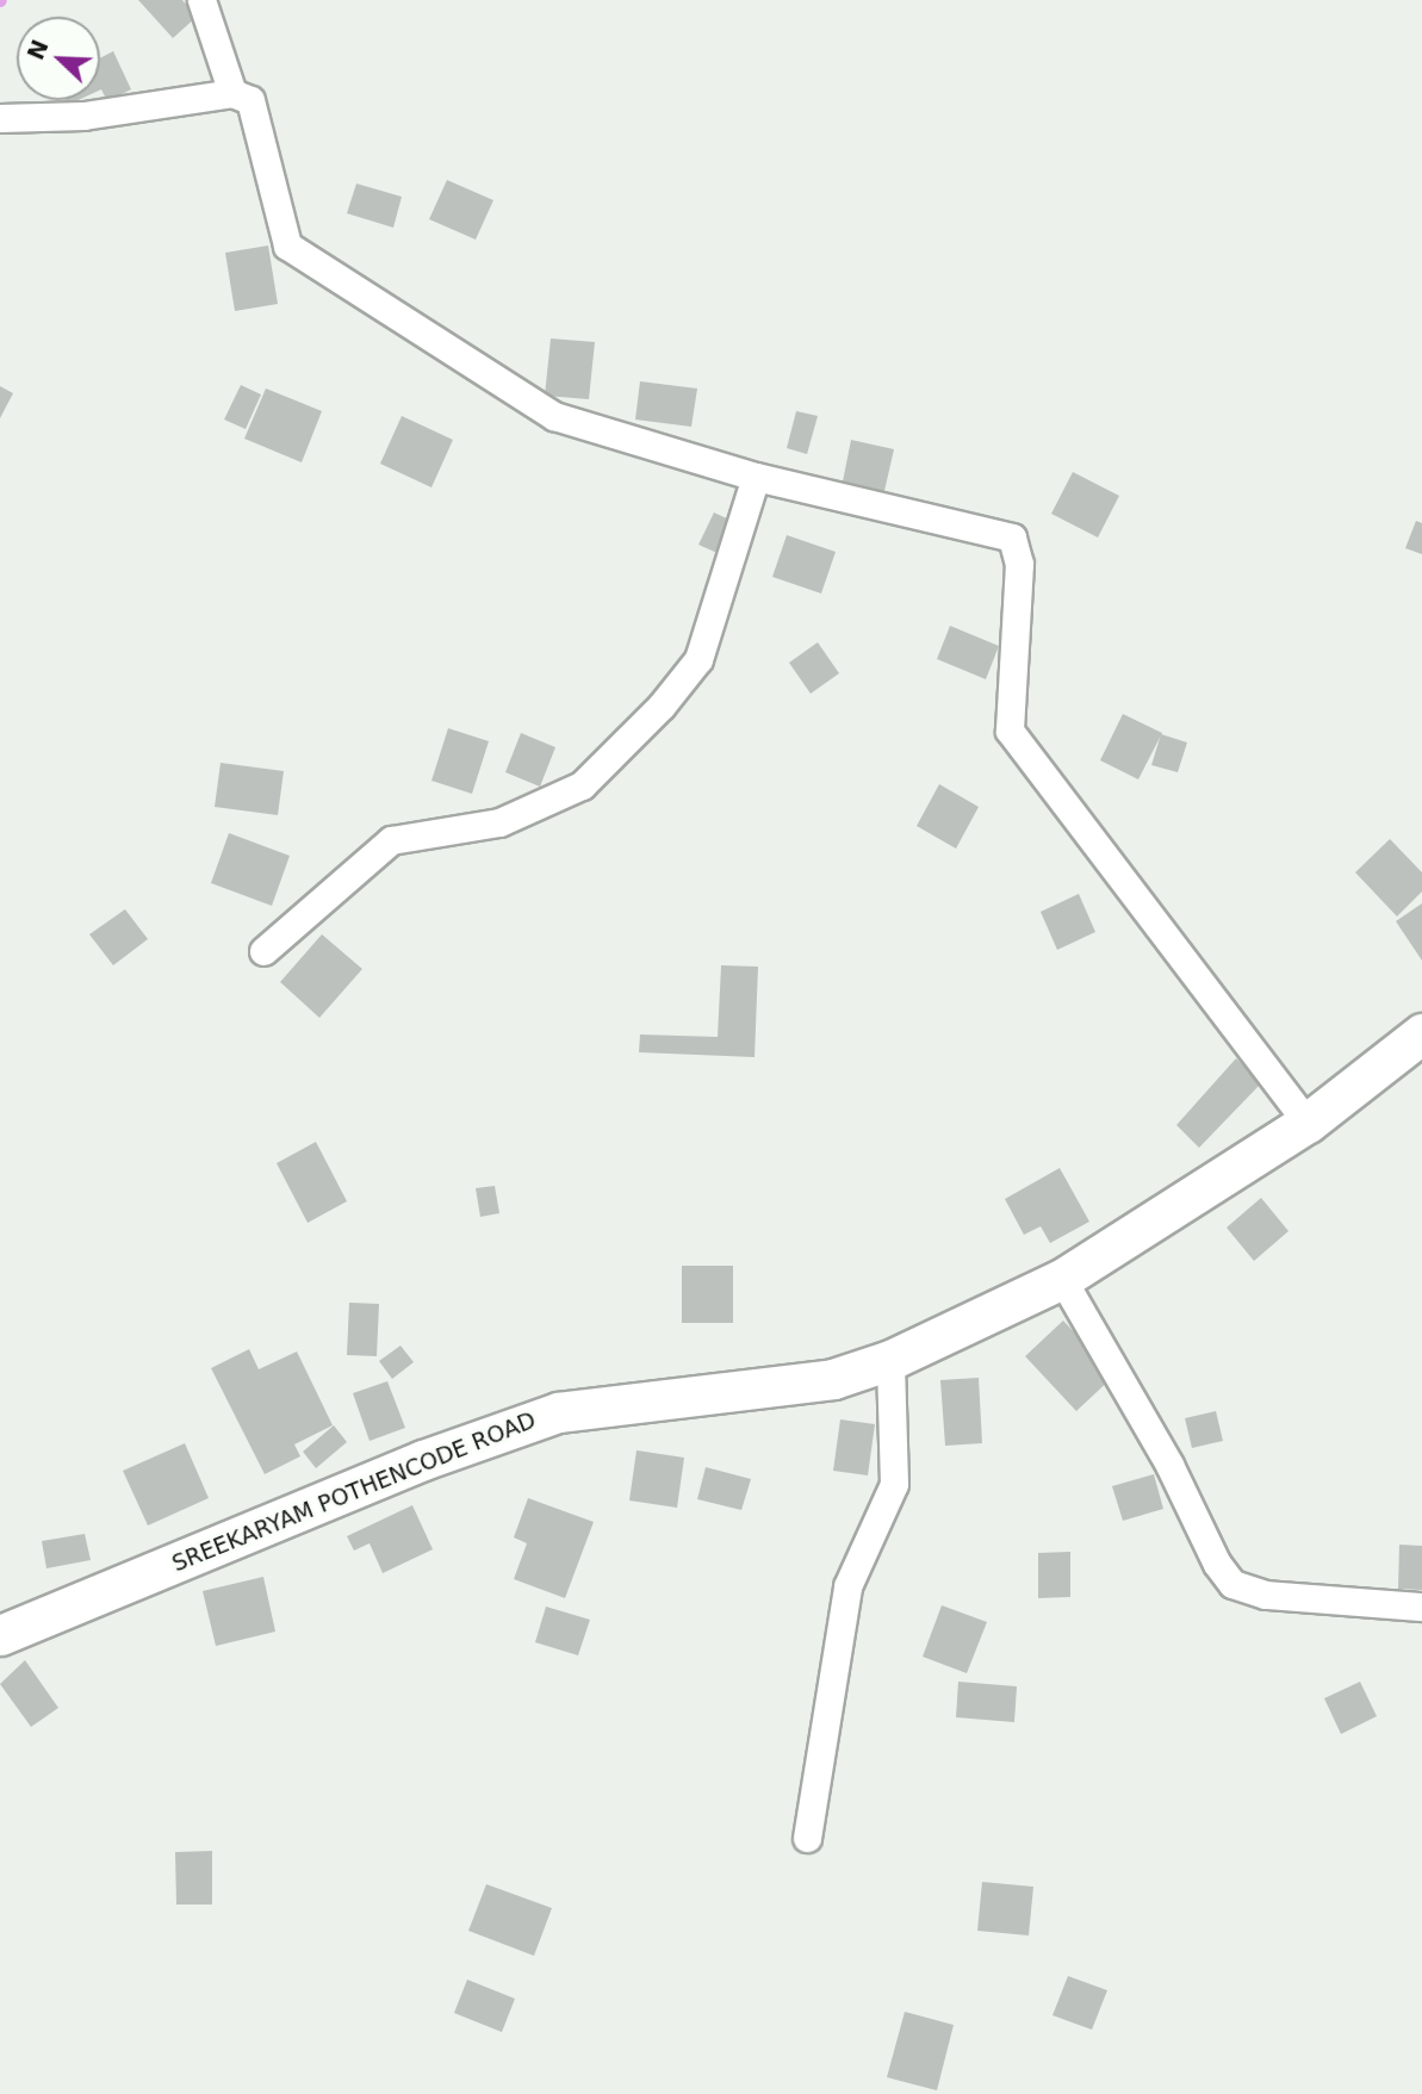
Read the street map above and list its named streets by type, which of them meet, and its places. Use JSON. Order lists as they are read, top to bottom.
{
  "streets": {
    "main road": ["SREEKARYAM POTHENCODE ROAD"]
  },
  "north": "top left"
}
